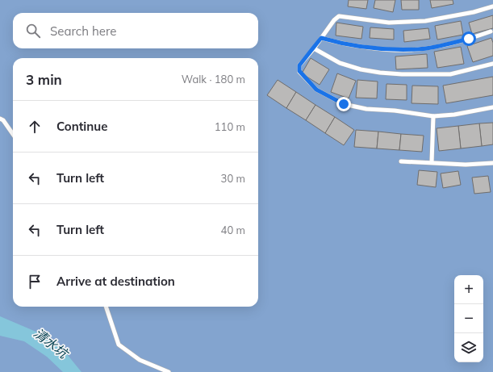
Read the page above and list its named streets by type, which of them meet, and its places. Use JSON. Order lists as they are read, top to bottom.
{
  "water": ["清水坑"],
  "page": {
    "search": "Search here",
    "heading": ["3 min", "Walk · 180 m"],
    "list": [
      ["Continue", "110 m"],
      ["Turn left", "30 m"],
      ["Turn left", "40 m"],
      "Arrive at destination"
    ],
    "map_buttons": ["+", "−"]
  }
}
